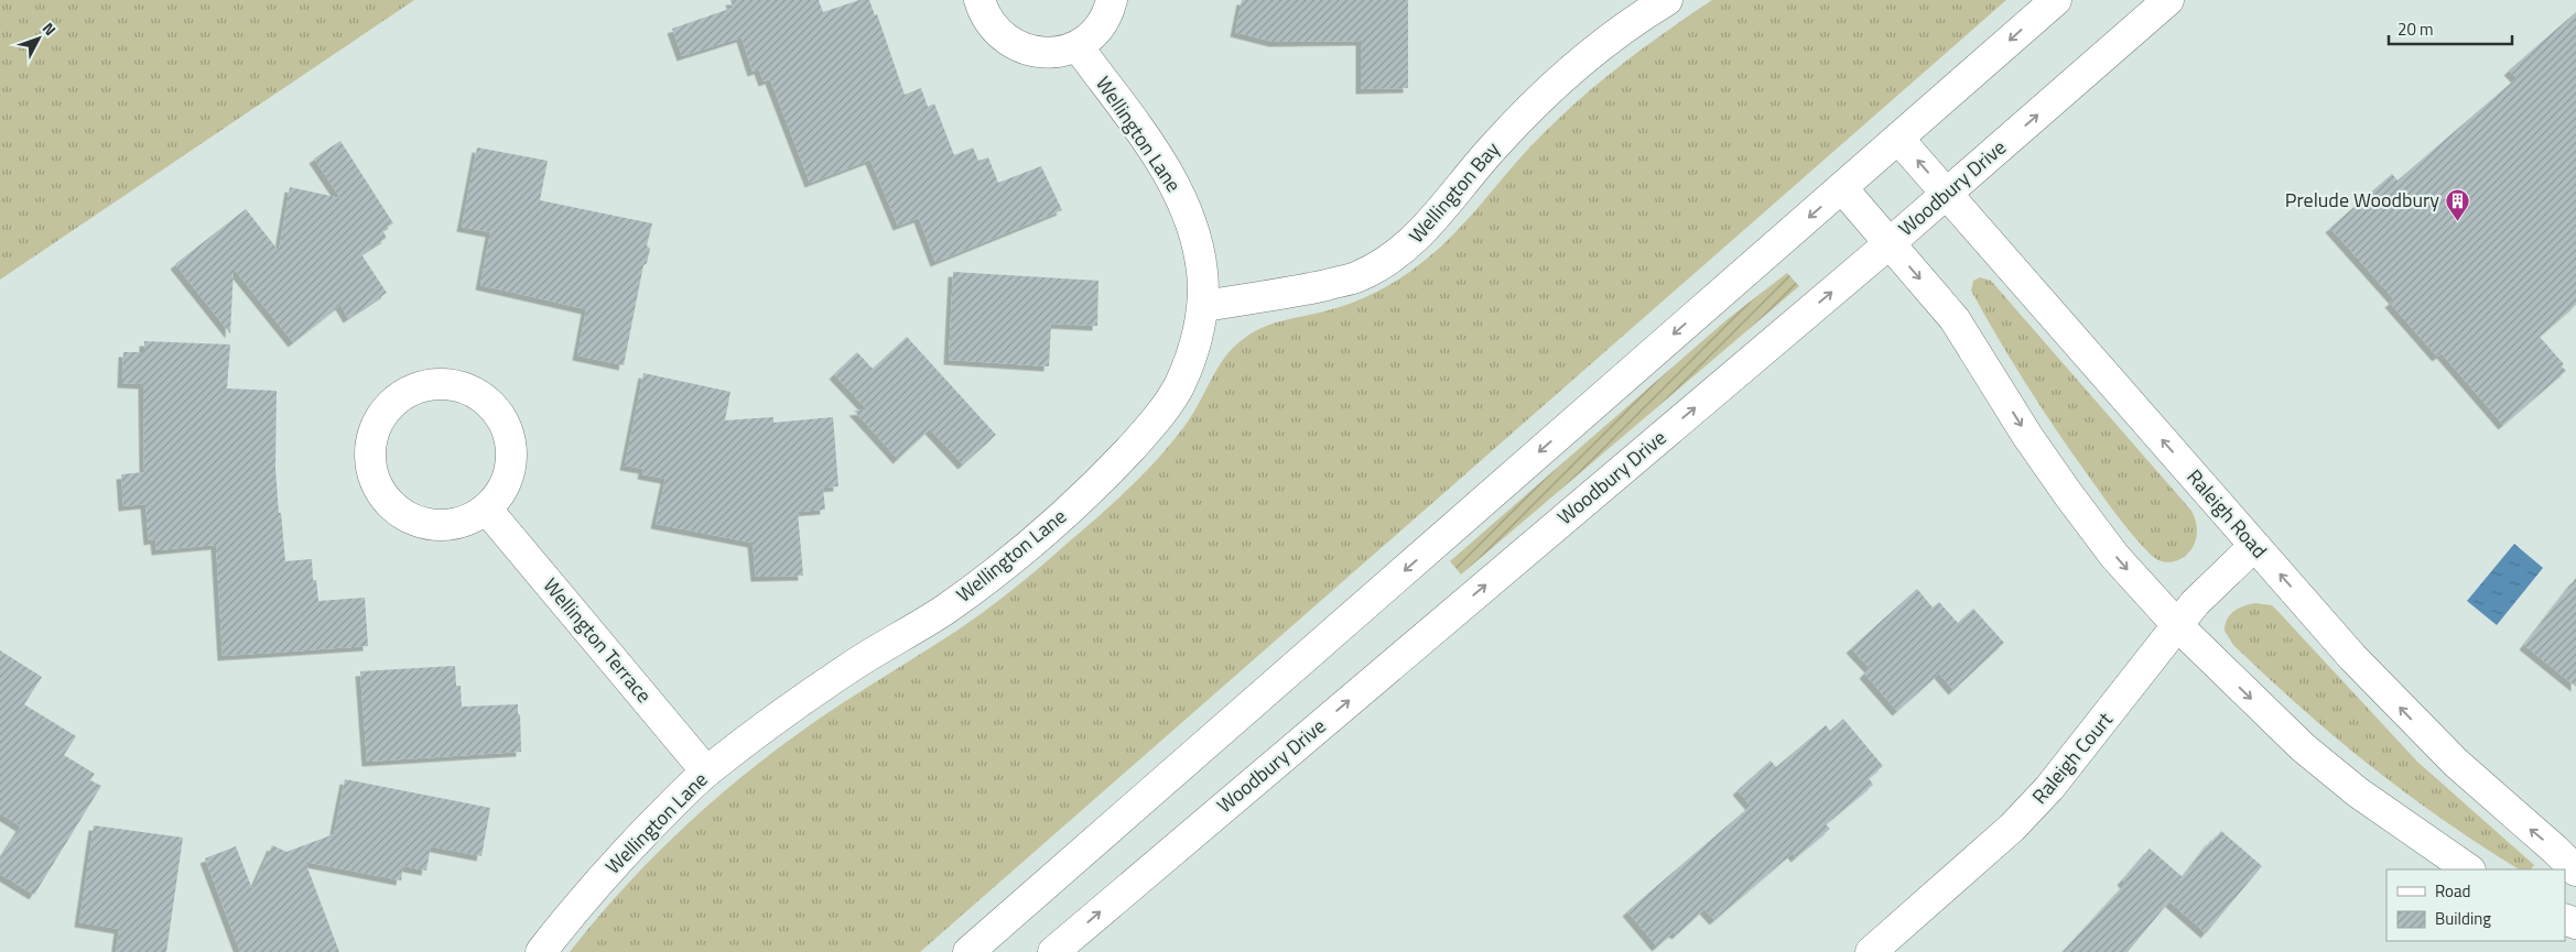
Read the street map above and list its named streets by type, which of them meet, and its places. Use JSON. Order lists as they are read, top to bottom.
{
  "streets": {
    "street": [
      "Wellington Lane",
      "Woodbury Drive",
      "Wellington Bay",
      "Raleigh Road",
      "Wellington Terrace",
      "Raleigh Court"
    ]
  },
  "crossings": [
    ["Wellington Lane", "Wellington Bay"],
    ["Wellington Lane", "Wellington Terrace"],
    ["Woodbury Drive", "Raleigh Road"],
    ["Raleigh Road", "Raleigh Court"]
  ],
  "places": {
    "building": ["Prelude Woodbury"]
  },
  "legend": ["Road", "Building"],
  "scale_bar": "20 m",
  "north": "top right"
}
